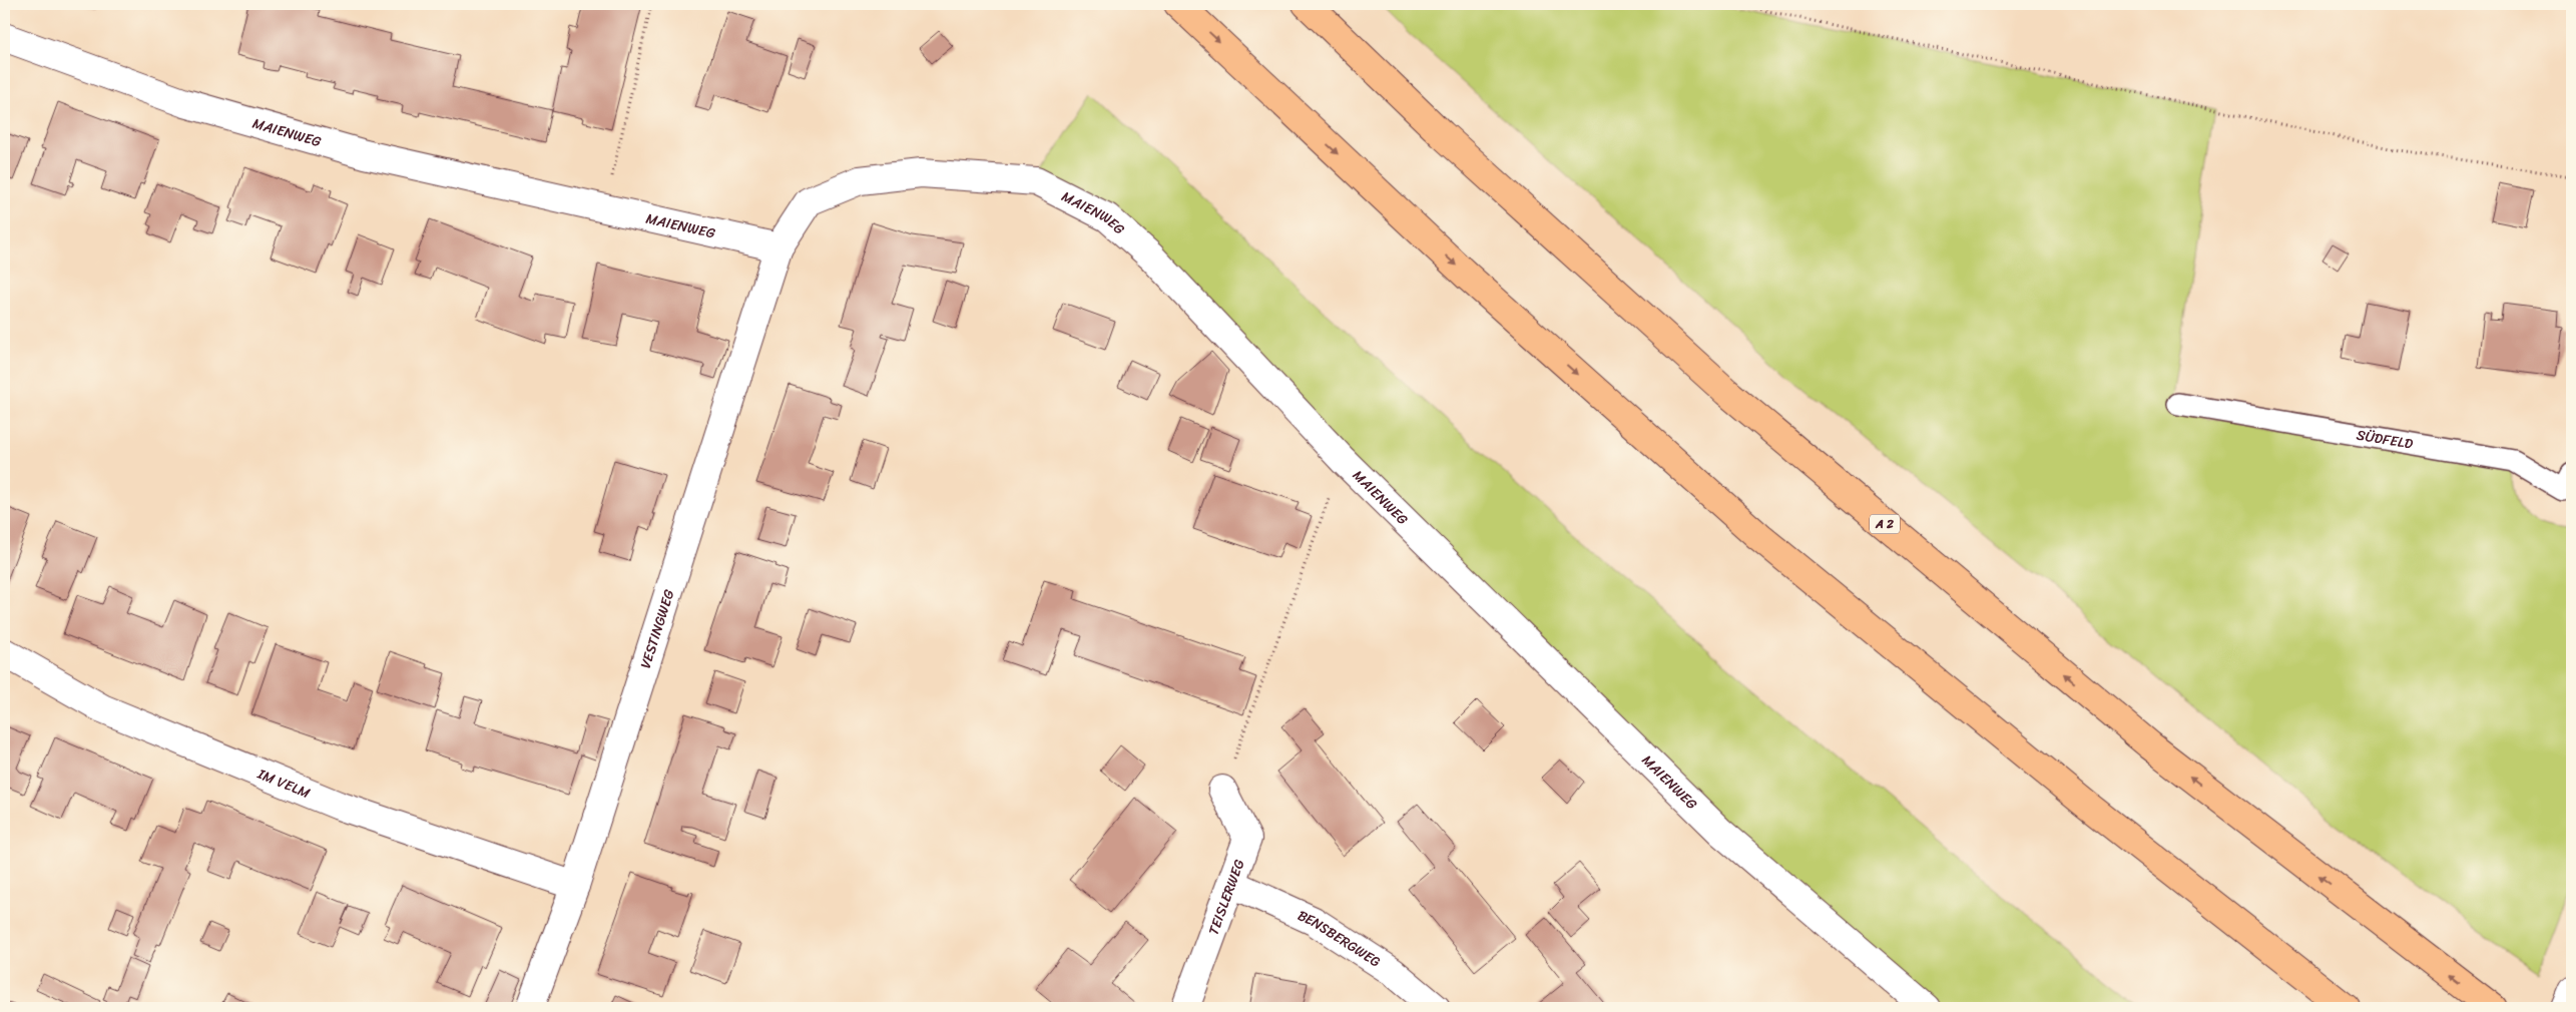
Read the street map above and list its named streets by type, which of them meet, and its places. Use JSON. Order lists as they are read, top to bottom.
{
  "streets": {
    "highway": ["A 2"],
    "street": [
      "MAIENWEG",
      "VESTINGWEG",
      "IM VELM",
      "TEISLERWEG",
      "BENSBERGWEG"
    ],
    "lane": ["SÜDFELD"]
  },
  "crossings": [
    ["MAIENWEG", "VESTINGWEG"],
    ["VESTINGWEG", "IM VELM"],
    ["TEISLERWEG", "BENSBERGWEG"]
  ]
}
